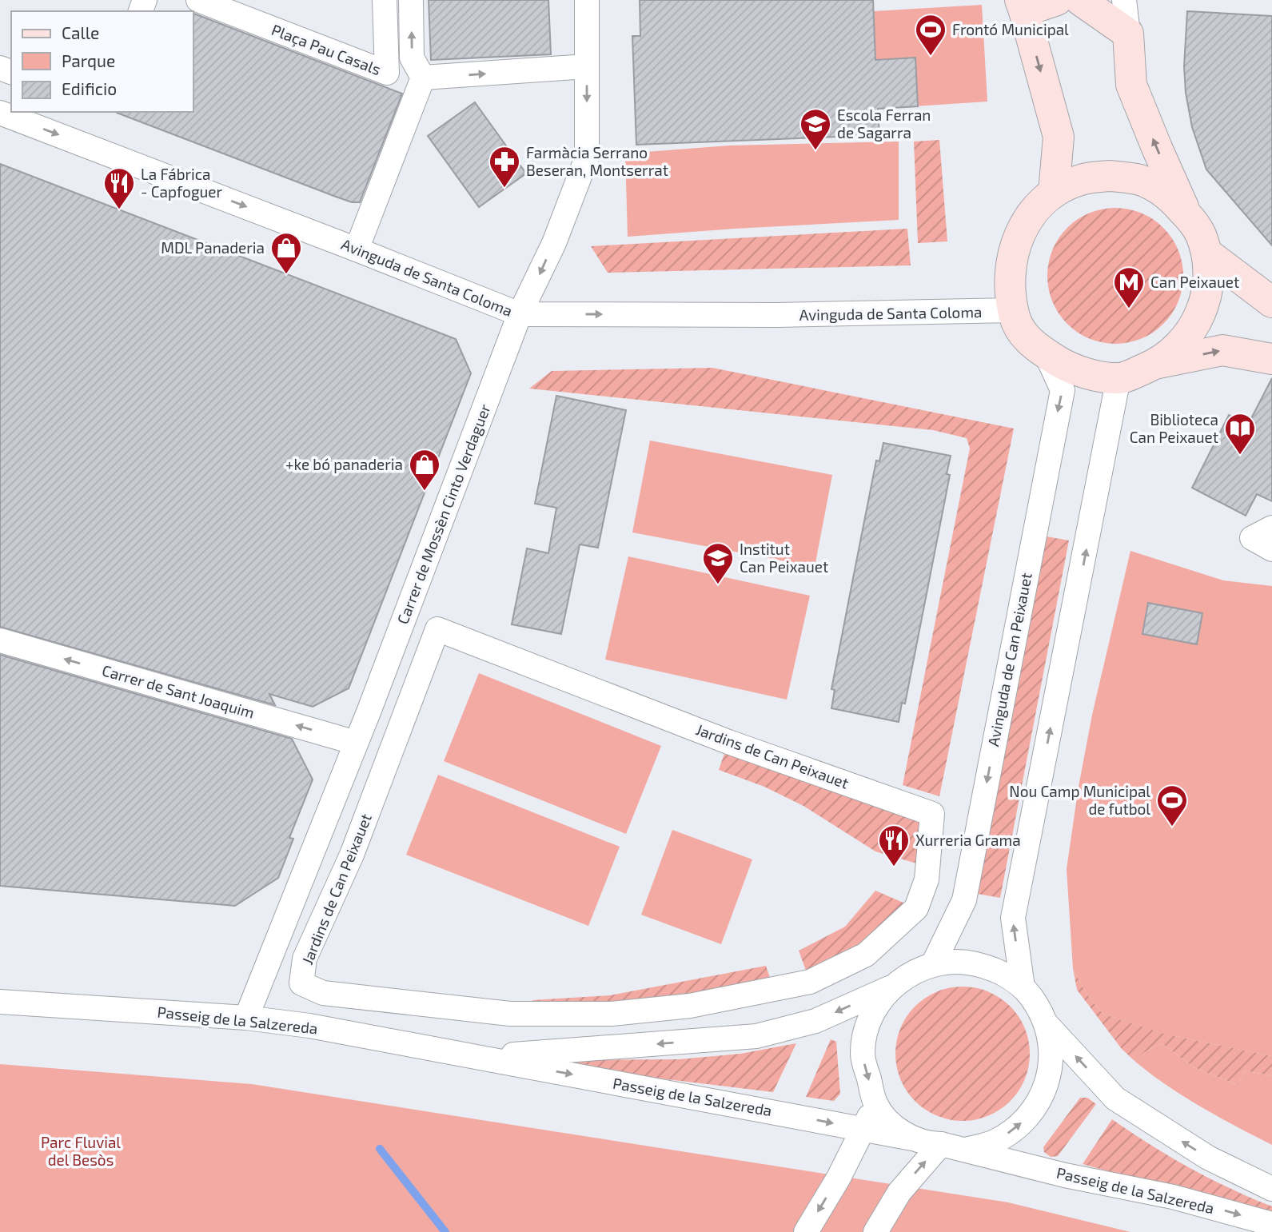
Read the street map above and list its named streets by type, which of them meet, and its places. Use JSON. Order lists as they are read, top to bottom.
{
  "streets": {
    "street": [
      "Plaça Pau Casals",
      "Avinguda de Santa Coloma",
      "Carrer de Mossèn Cinto Verdaguer",
      "Avinguda de Can Peixauet",
      "Carrer de Sant Joaquim",
      "Jardins de Can Peixauet",
      "Passeig de la Salzereda"
    ]
  },
  "crossings": [
    ["Avinguda de Santa Coloma", "Carrer de Mossèn Cinto Verdaguer"],
    ["Carrer de Mossèn Cinto Verdaguer", "Carrer de Sant Joaquim"],
    ["Carrer de Mossèn Cinto Verdaguer", "Passeig de la Salzereda"],
    ["Avinguda de Can Peixauet", "Passeig de la Salzereda"]
  ],
  "one_way": ["Avinguda de Santa Coloma", "Carrer de Sant Joaquim"],
  "parks": ["Parc Fluvial del Besòs"],
  "places": {
    "sports": ["Frontó Municipal", "Nou Camp Municipal de futbol"],
    "school or university": ["Escola Ferran de Sagarra", "Institut Can Peixauet"],
    "pharmacy": ["Farmàcia Serrano Beseran, Montserrat"],
    "restaurant": ["La Fábrica - Capfoguer", "Xurreria Grama"],
    "shop": ["MDL Panaderia", "+ke bó panaderia"],
    "metro station": ["Can Peixauet"],
    "library": ["Biblioteca Can Peixauet"]
  },
  "legend": ["Calle", "Parque", "Edificio"]
}
